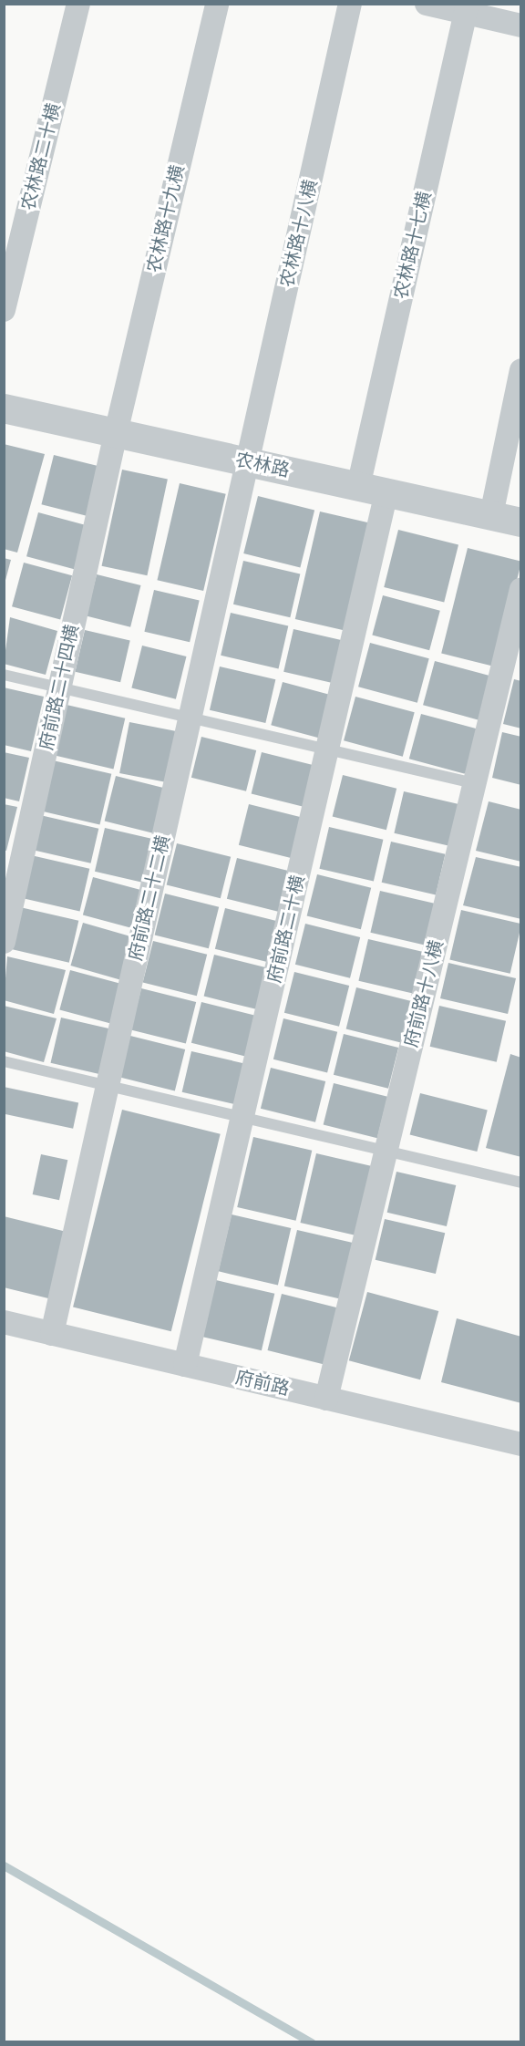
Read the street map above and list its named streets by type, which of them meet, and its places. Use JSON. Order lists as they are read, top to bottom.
{
  "streets": {
    "street": [
      "农林路二十横",
      "农林路十九横",
      "农林路十八横",
      "农林路十七横",
      "农林路",
      "府前路二十四横",
      "府前路二十二横",
      "府前路二十横",
      "府前路十八横",
      "府前路"
    ]
  },
  "crossings": [
    ["农林路十九横", "农林路"],
    ["农林路十九横", "府前路二十四横"],
    ["农林路十八横", "农林路"],
    ["农林路十八横", "府前路二十二横"],
    ["农林路十七横", "农林路"],
    ["农林路", "府前路二十四横"],
    ["农林路", "府前路二十二横"],
    ["农林路", "府前路二十横"],
    ["府前路二十二横", "府前路"],
    ["府前路二十横", "府前路"],
    ["府前路十八横", "府前路"]
  ]
}
